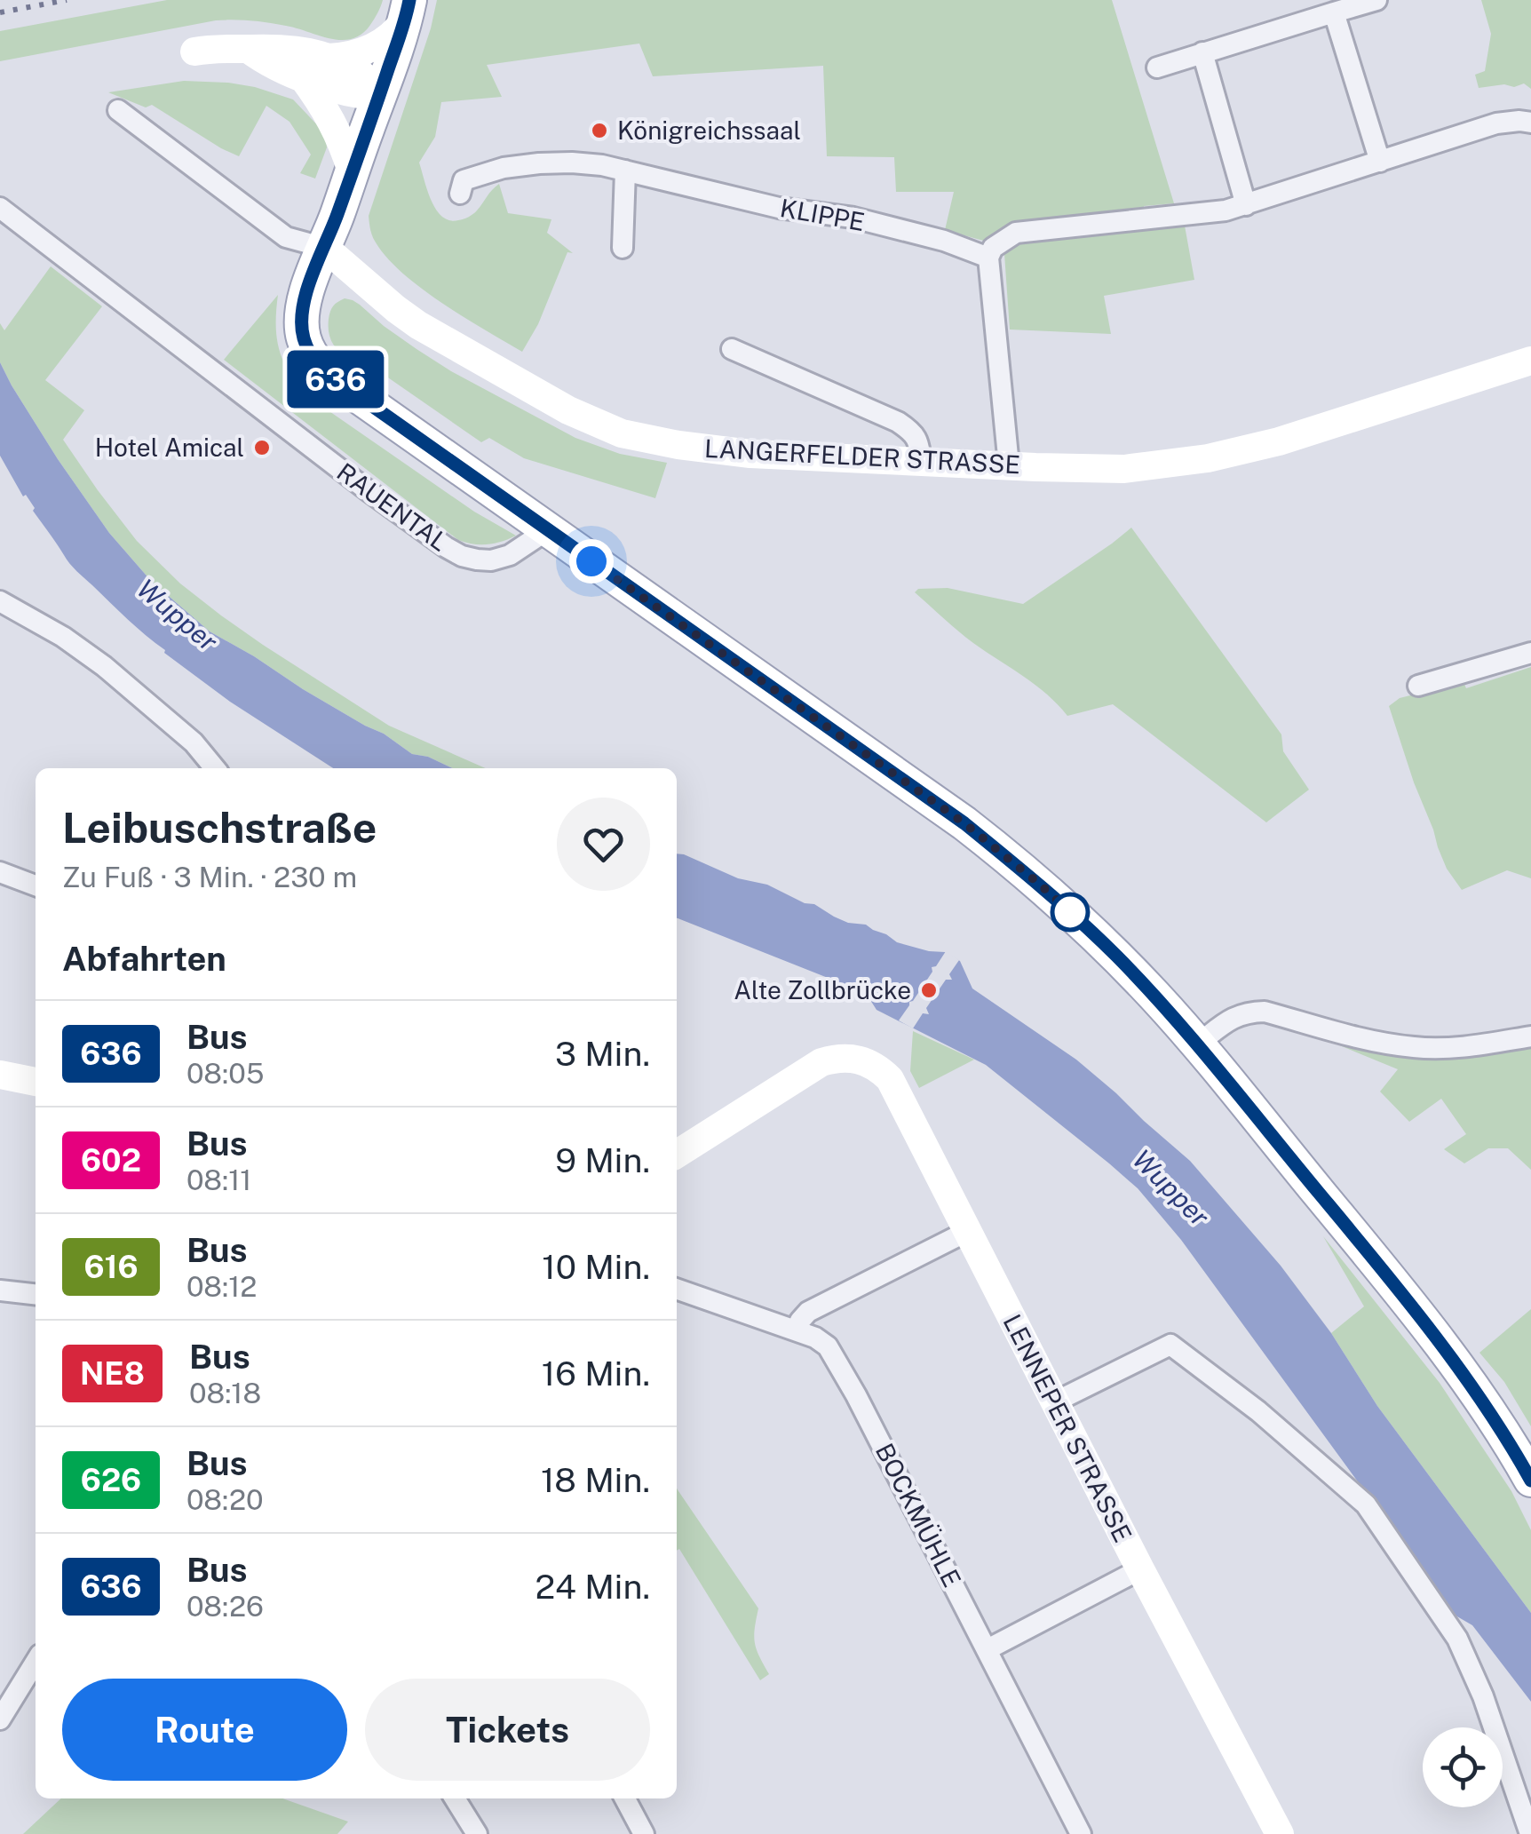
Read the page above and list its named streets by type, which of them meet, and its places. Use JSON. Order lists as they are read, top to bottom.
{
  "streets": {
    "main road": ["LANGERFELDER STRASSE", "LENNEPER STRASSE"],
    "street": ["KLIPPE", "RAUENTAL", "BOCKMÜHLE"]
  },
  "water": ["Wupper"],
  "places": ["Königreichssaal", "Hotel Amical", "Alte Zollbrücke"],
  "lines": ["bus line 636"],
  "page": {
    "on_map": "636",
    "heading": [
      ["Leibuschstraße", "Zu Fuß · 3 Min. · 230 m"],
      "Abfahrten"
    ],
    "list": [
      {
        "mark": "636",
        "name": "Bus",
        "note": "08:05",
        "value": "3 Min."
      },
      {
        "mark": "602",
        "name": "Bus",
        "note": "08:11",
        "value": "9 Min."
      },
      {
        "mark": "616",
        "name": "Bus",
        "note": "08:12",
        "value": "10 Min."
      },
      {
        "mark": "NE8",
        "name": "Bus",
        "note": "08:18",
        "value": "16 Min."
      },
      {
        "mark": "626",
        "name": "Bus",
        "note": "08:20",
        "value": "18 Min."
      },
      {
        "mark": "636",
        "name": "Bus",
        "note": "08:26",
        "value": "24 Min."
      }
    ],
    "buttons": ["Route", "Tickets"]
  }
}
